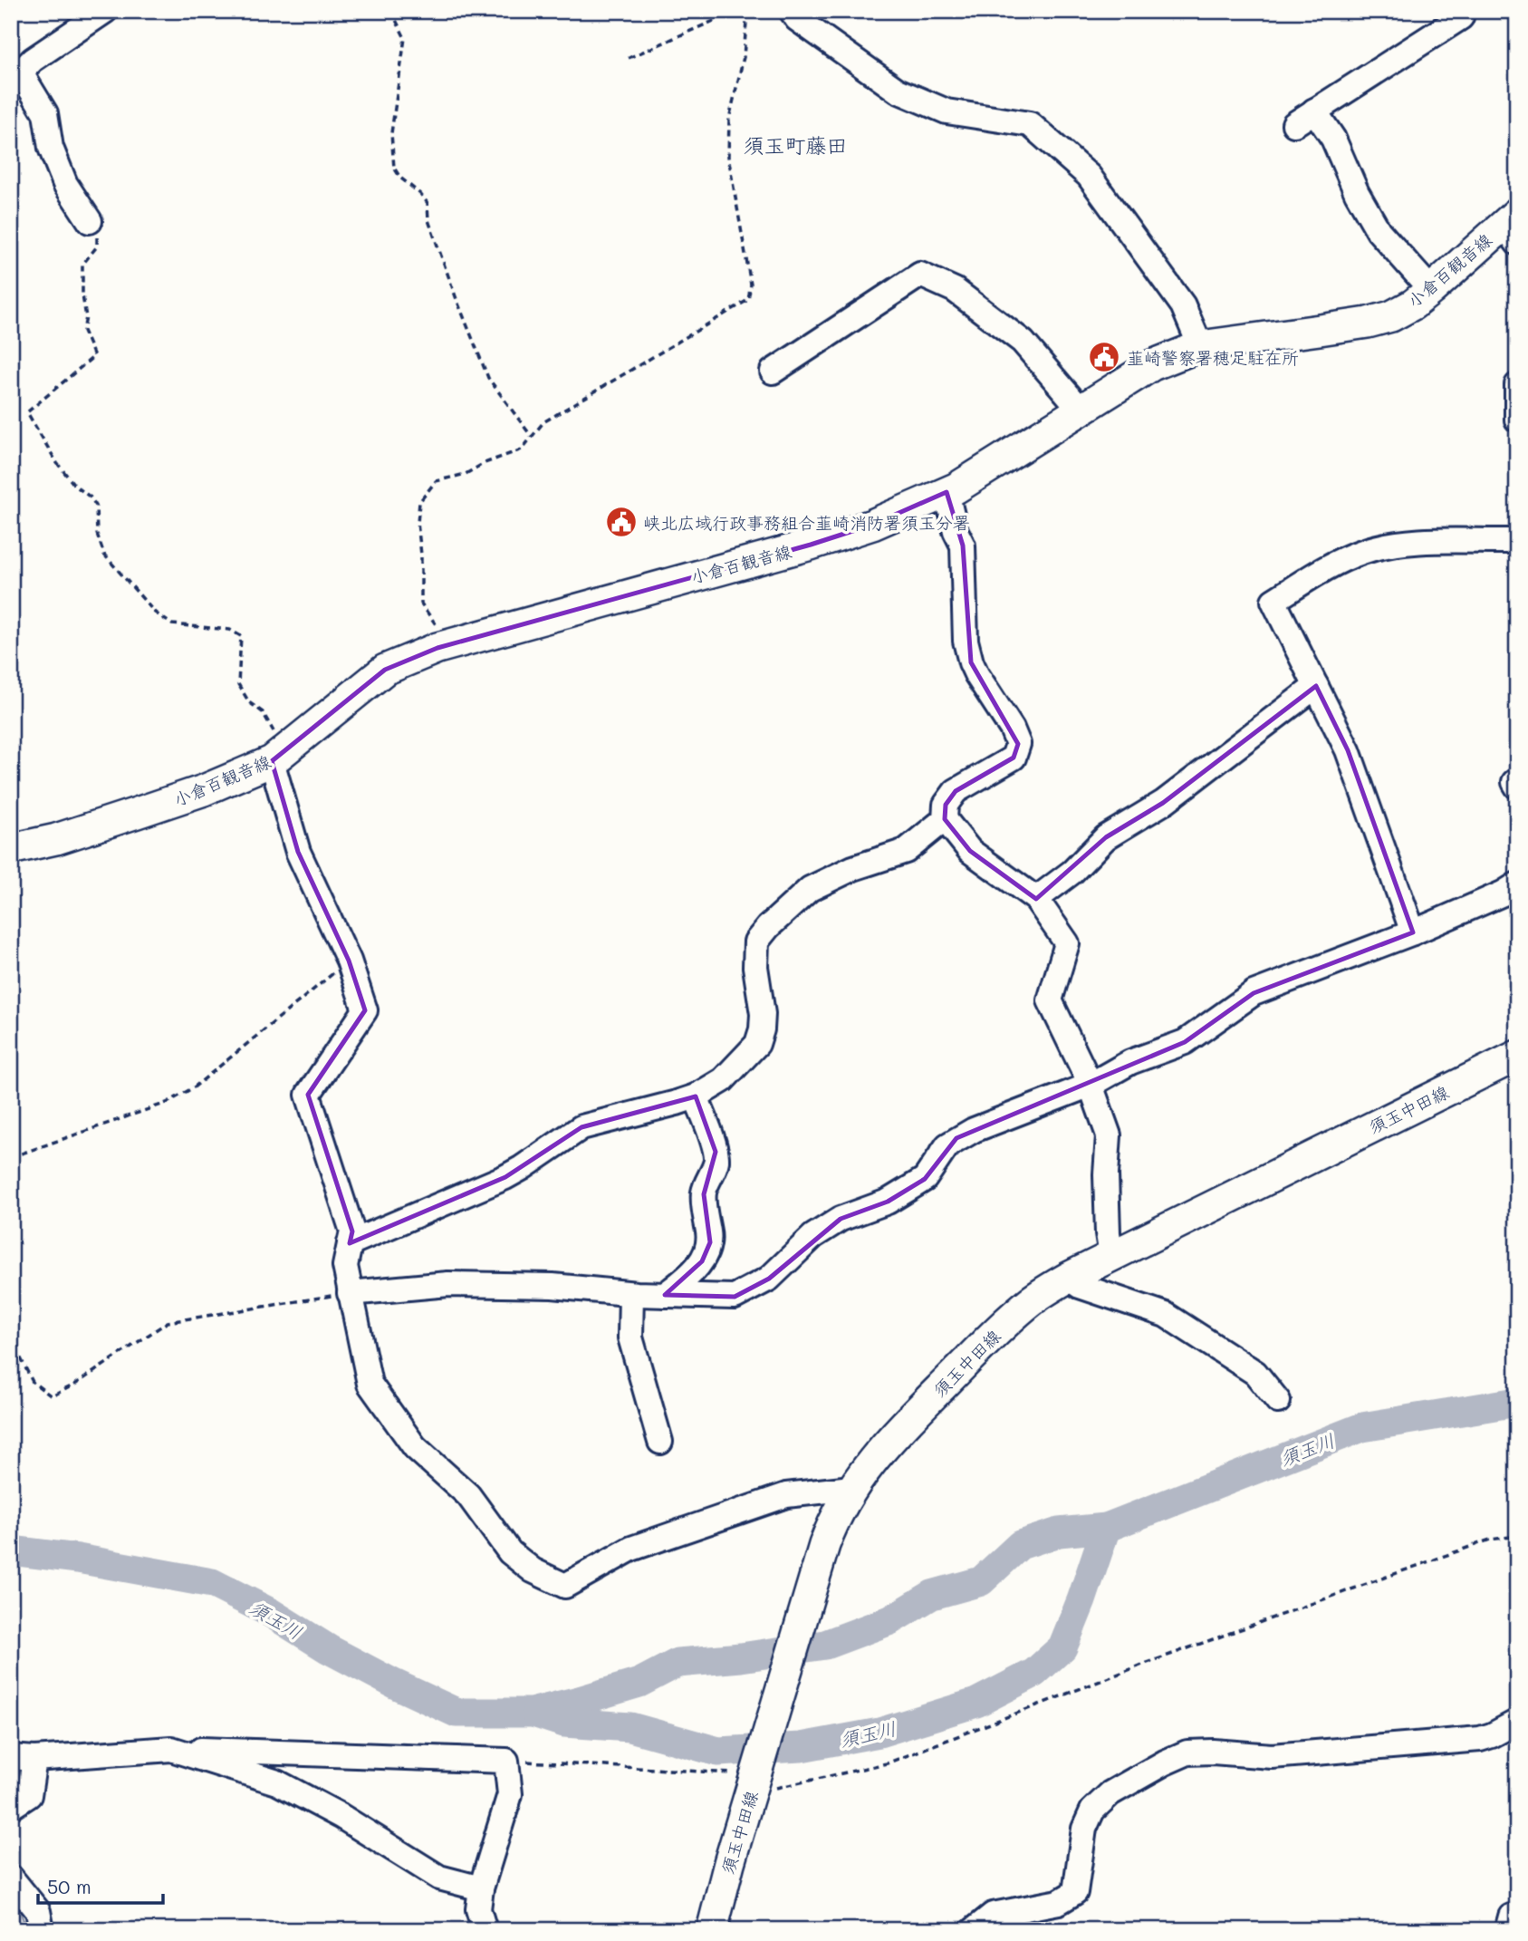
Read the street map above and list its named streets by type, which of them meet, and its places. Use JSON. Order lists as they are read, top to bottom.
{
  "streets": {
    "main road": ["小倉百観音線", "須玉中田線"]
  },
  "districts": ["須玉町藤田"],
  "water": ["須玉川"],
  "places": {
    "public building": ["韮崎警察署穂足駐在所", "峡北広域行政事務組合韮崎消防署須玉分署"]
  },
  "scale_bar": "50 m"
}
